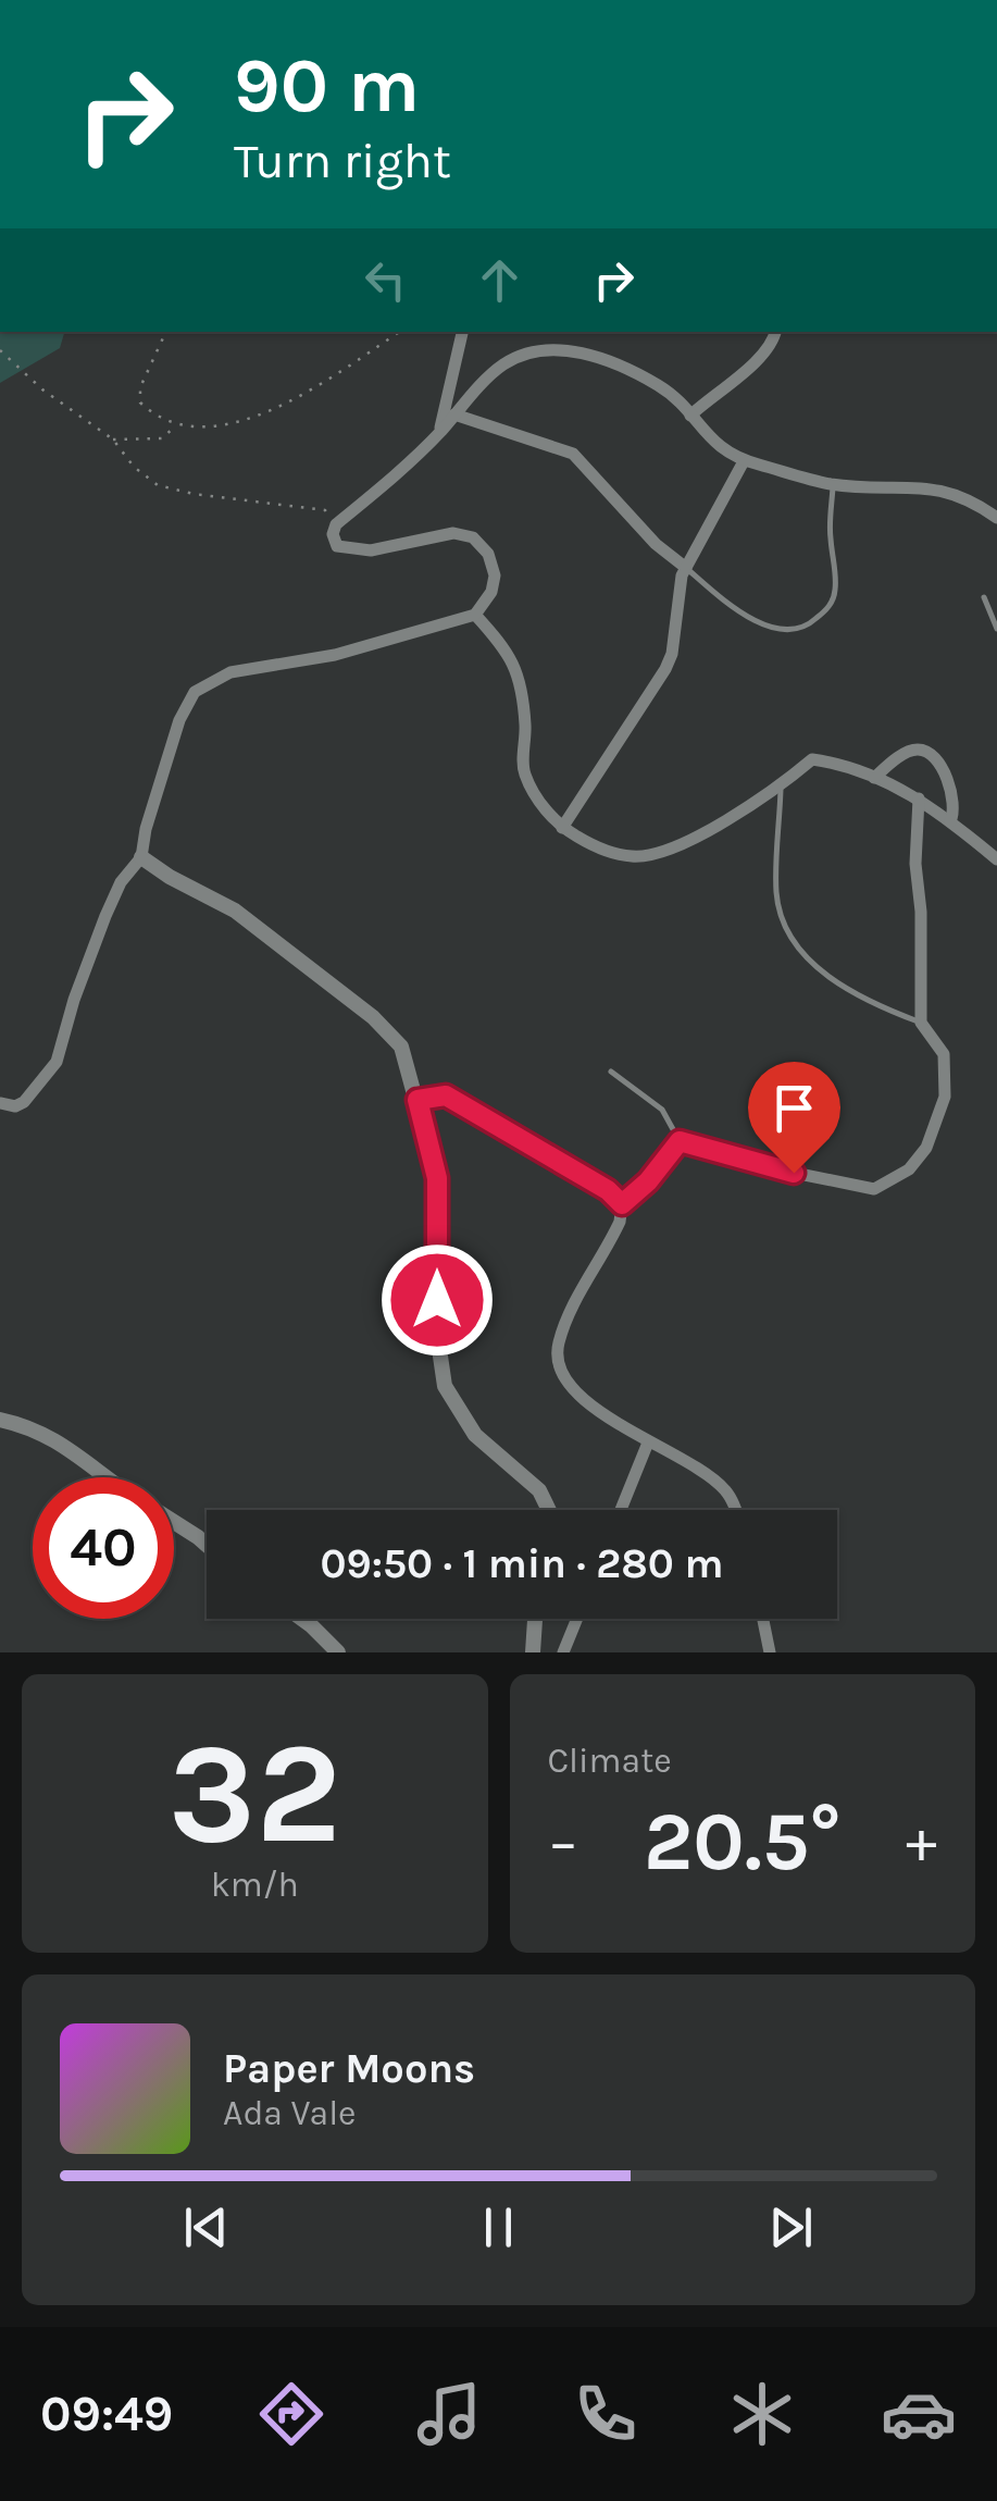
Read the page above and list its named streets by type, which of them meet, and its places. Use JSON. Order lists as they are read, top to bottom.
{
  "page": {
    "turn": ["90 m", "Turn right"],
    "limit": "40",
    "trip": "09:50 · 1 min · 280 m",
    "tile": [
      ["32", "km/h"],
      "Climate"
    ],
    "heat": ["−", "20.5°", "+"],
    "song": ["Paper Moons", "Ada Vale"],
    "tabs": "09:49"
  }
}
